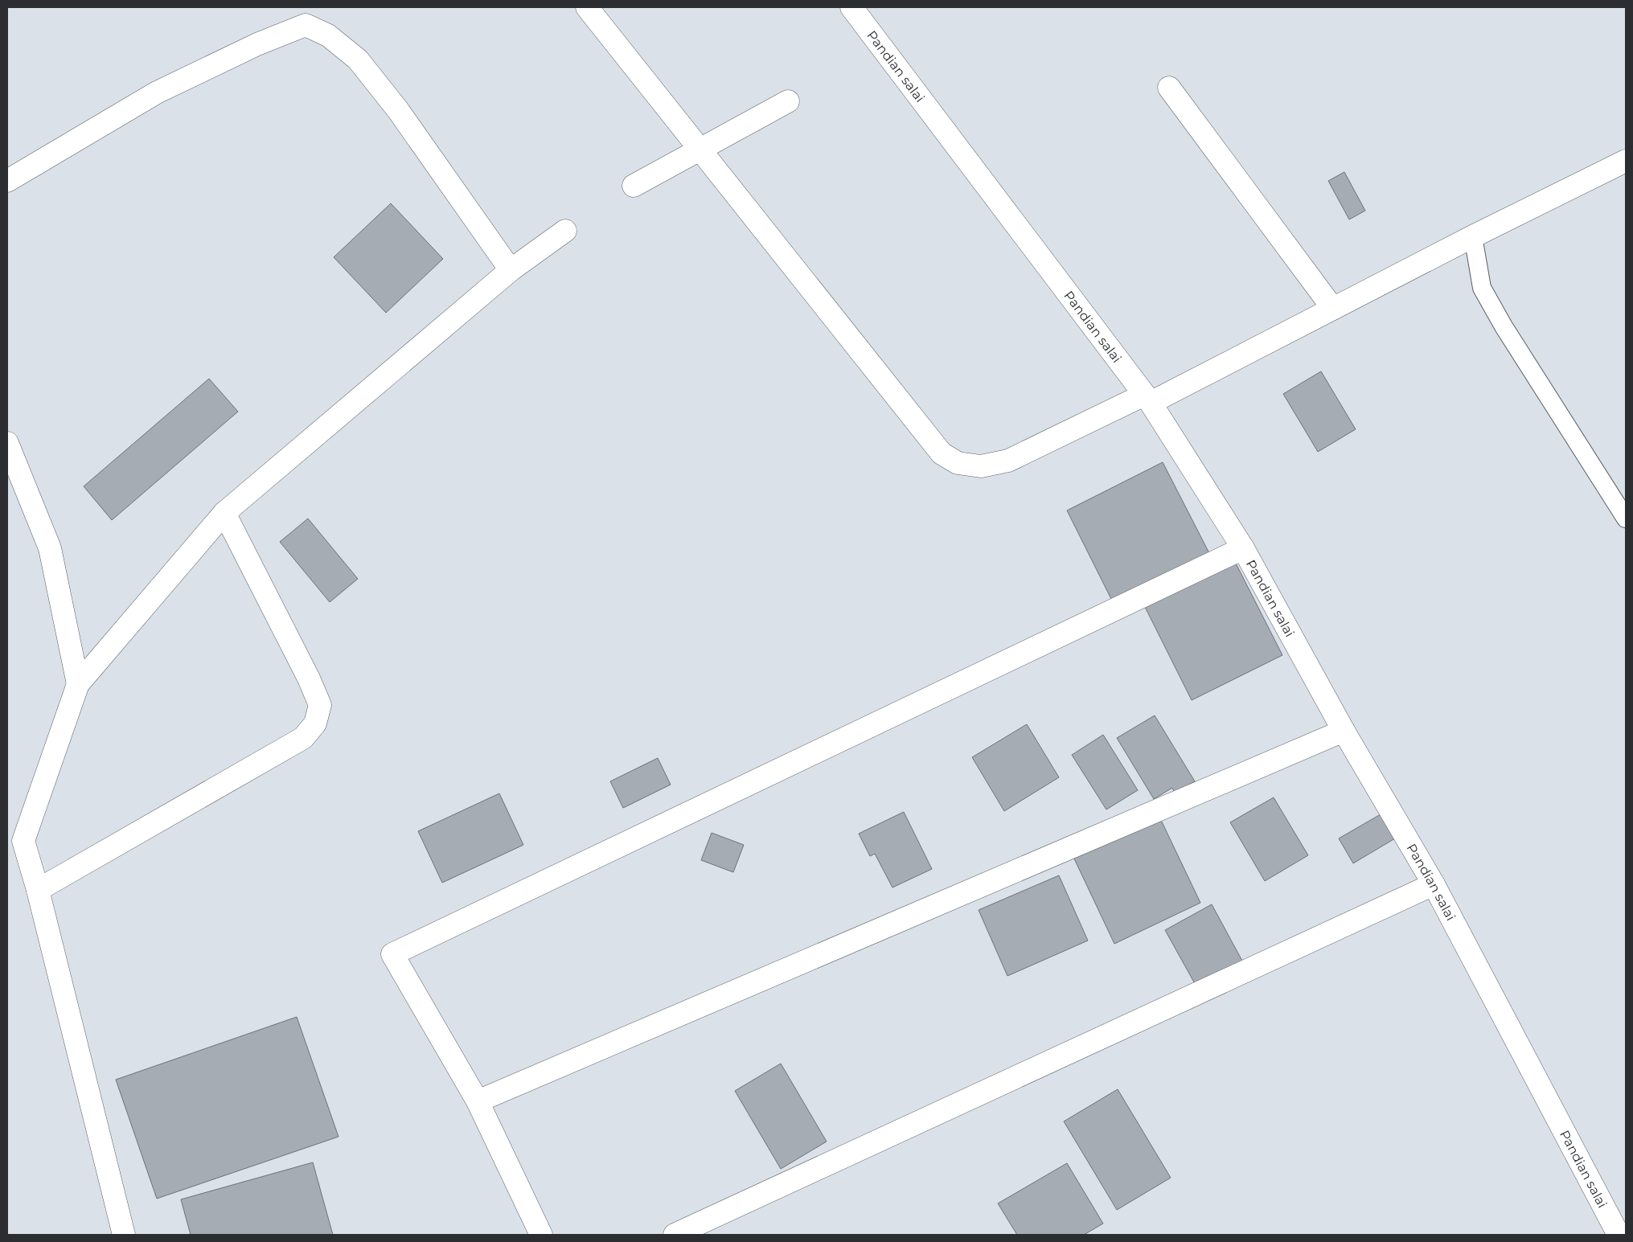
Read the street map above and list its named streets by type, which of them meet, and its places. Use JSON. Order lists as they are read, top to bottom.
{
  "streets": {
    "street": ["Pandian salai"]
  }
}
